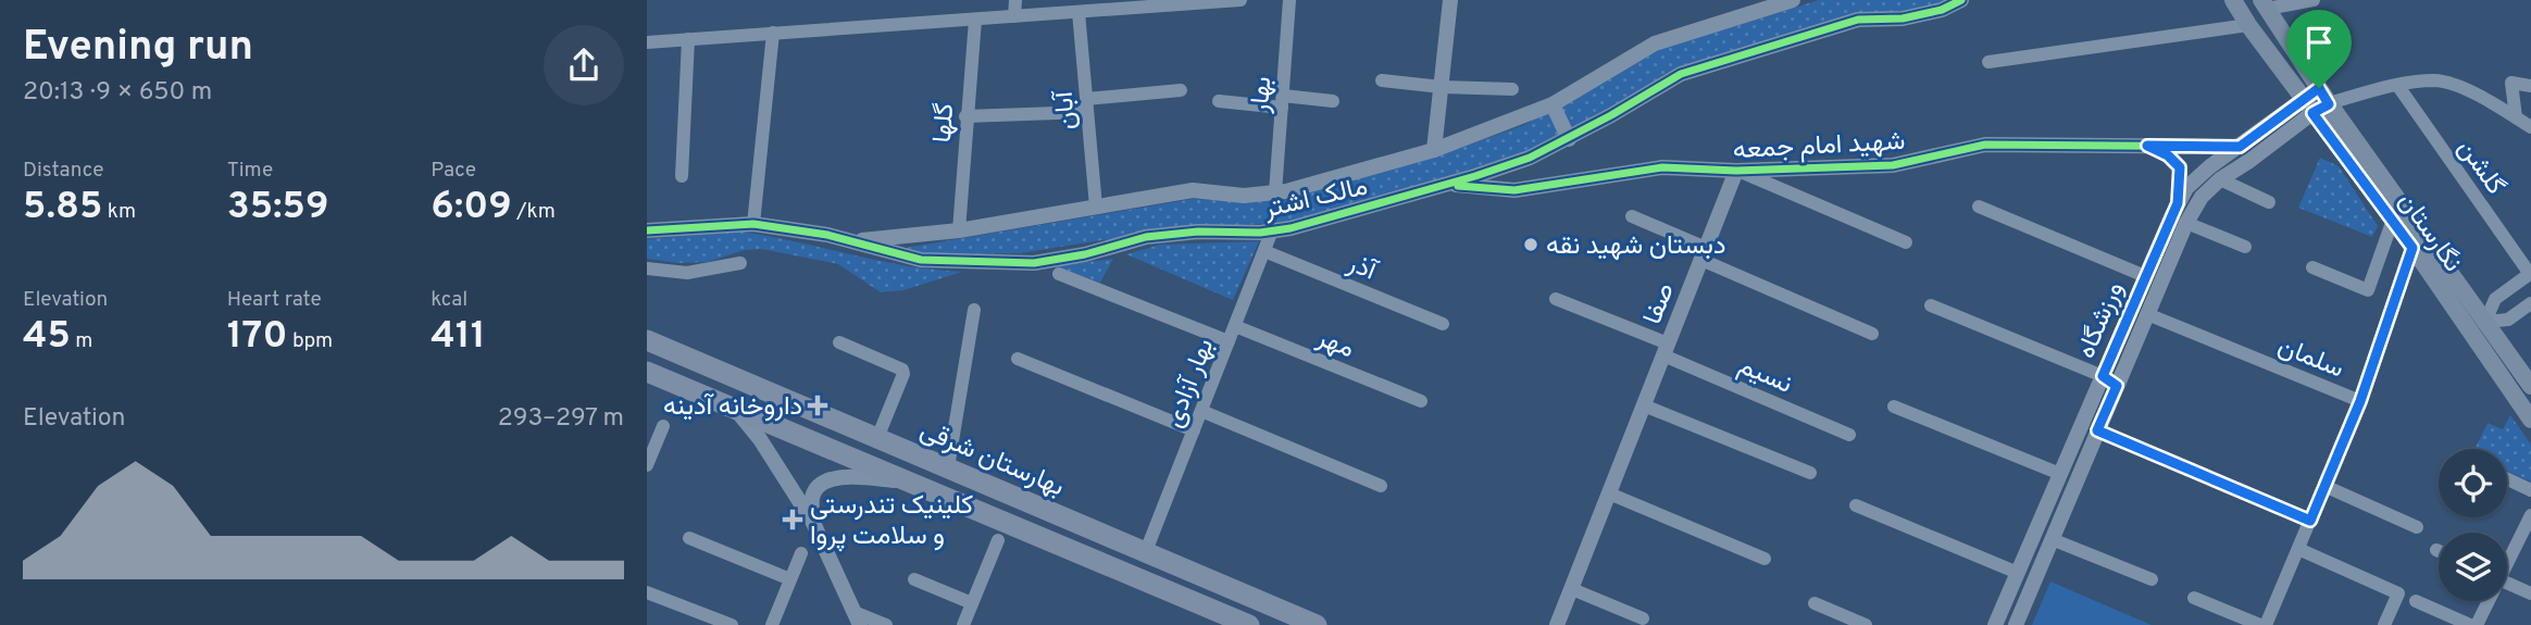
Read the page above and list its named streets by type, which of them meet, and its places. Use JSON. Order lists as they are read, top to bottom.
{
  "streets": {
    "main road": ["نگارستان", "بهارستان شرقی"],
    "street": [
      "بهار",
      "آبان",
      "گلها",
      "شهید امام جمعه",
      "گلشن",
      "مالک اشتر",
      "آذر",
      "صفا",
      "ورزشگاه",
      "مهر",
      "سلمان",
      "نسیم",
      "بهار آزادی"
    ]
  },
  "crossings": [
    ["بهار", "مالک اشتر"],
    ["آبان", "مالک اشتر"],
    ["گلها", "مالک اشتر"],
    ["شهید امام جمعه", "مالک اشتر"],
    ["شهید امام جمعه", "صفا"],
    ["شهید امام جمعه", "ورزشگاه"],
    ["مالک اشتر", "بهار آزادی"],
    ["نگارستان", "ورزشگاه"],
    ["آذر", "بهار آزادی"],
    ["صفا", "نسیم"],
    ["ورزشگاه", "سلمان"],
    ["مهر", "بهار آزادی"],
    ["بهار آزادی", "بهارستان شرقی"]
  ],
  "places": {
    "other": ["دبستان شهید نقه"],
    "health": ["داروخانه آدینه", "کلینیک تندرستی و سلامت پروا"]
  },
  "page": {
    "heading": ["Evening run", "20:13 · 9 × 650 m"],
    "stats": [
      ["Distance", "5.85 km"],
      ["Time", "35:59"],
      ["Pace", "6:09 /km"],
      ["Elevation", "45 m"],
      ["Heart rate", "170 bpm"],
      ["kcal", "411"]
    ],
    "chart": ["Elevation", "293–297 m"]
  }
}
